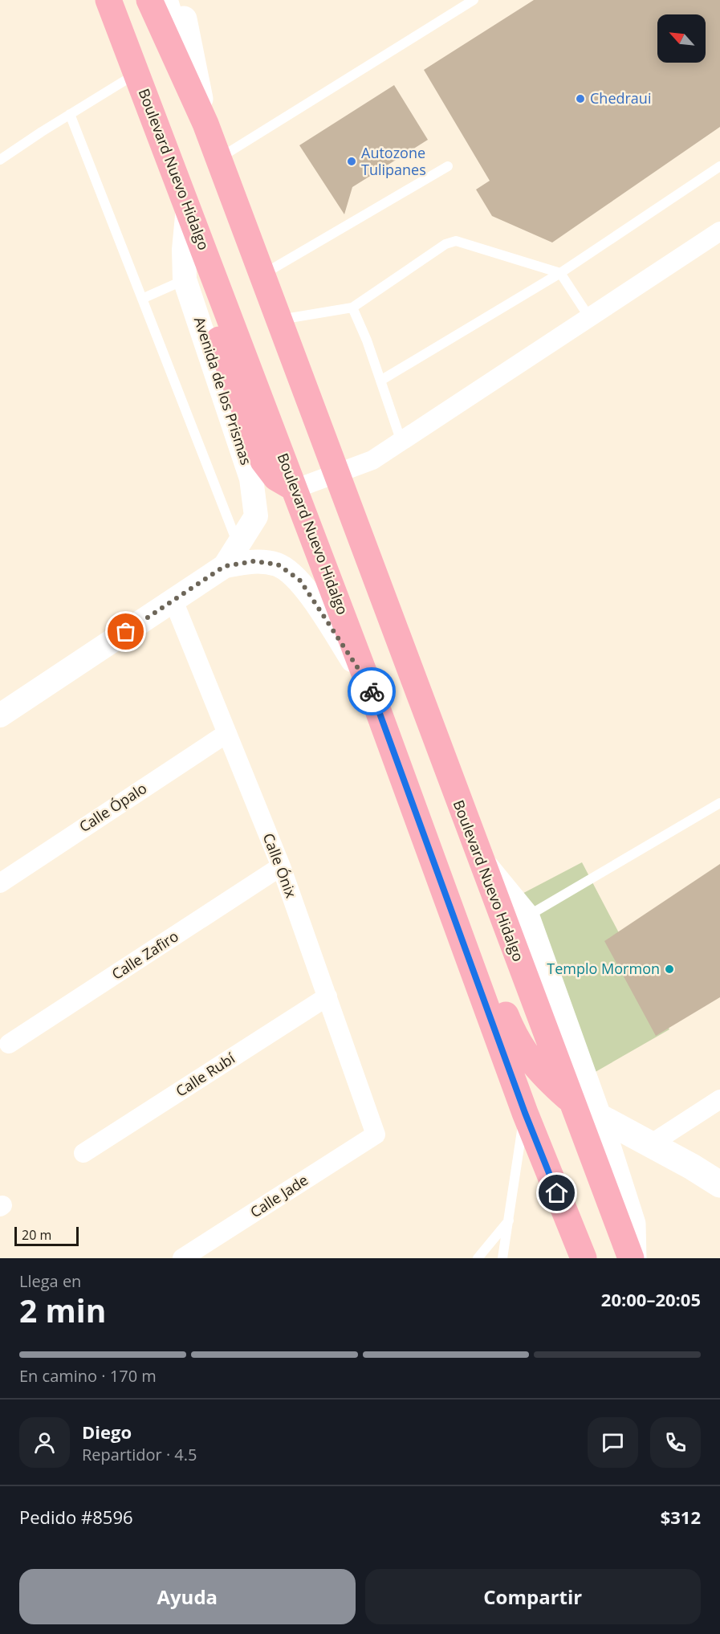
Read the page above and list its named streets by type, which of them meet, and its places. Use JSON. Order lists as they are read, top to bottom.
{
  "streets": {
    "main road": ["Boulevard Nuevo Hidalgo"],
    "street": [
      "Avenida de los Prismas",
      "Calle Ópalo",
      "Calle Ónix",
      "Calle Zafiro",
      "Calle Rubí",
      "Calle Jade"
    ]
  },
  "crossings": [
    ["Boulevard Nuevo Hidalgo", "Avenida de los Prismas"],
    ["Avenida de los Prismas", "Calle Ónix"],
    ["Calle Ópalo", "Calle Ónix"],
    ["Calle Ónix", "Calle Zafiro"],
    ["Calle Ónix", "Calle Rubí"],
    ["Calle Ónix", "Calle Jade"]
  ],
  "places": ["Chedraui", "Autozone Tulipanes", "Templo Mormon"],
  "scale_bar": "20 m",
  "north": "top left",
  "page": {
    "scale": "20 m",
    "heading": ["2 min", "Llega en", "20:00–20:05"],
    "panel": [
      "Diego",
      "Repartidor · 4.5",
      "Pedido #8596",
      "$312"
    ],
    "bar": "En camino · 170 m",
    "buttons": ["Ayuda", "Compartir"]
  }
}
